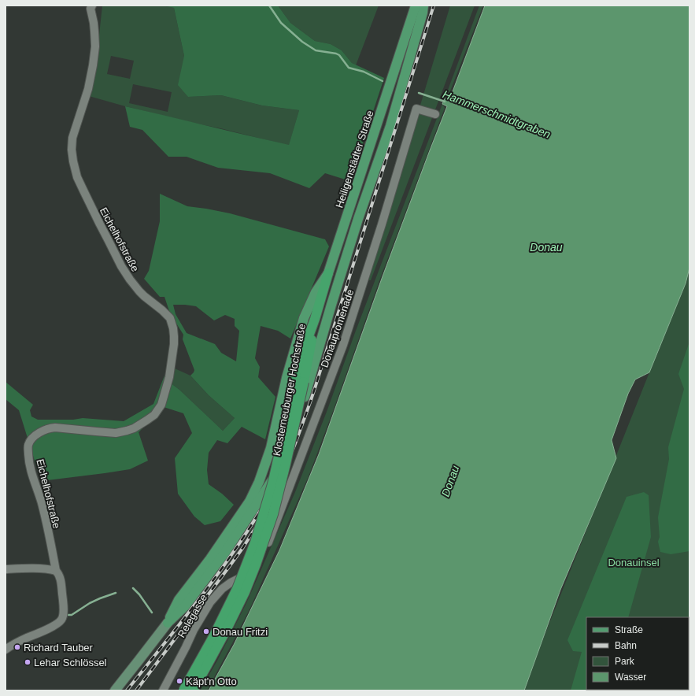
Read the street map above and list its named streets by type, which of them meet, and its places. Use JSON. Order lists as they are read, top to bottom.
{
  "streets": {
    "highway": ["Heiligenstädter Straße", "Klosterneuburger Hochstraße"],
    "street": ["Eichelhofstraße", "Donaupromenade", "Relegasse"]
  },
  "crossings": [
    ["Heiligenstädter Straße", "Klosterneuburger Hochstraße"],
    ["Donaupromenade", "Relegasse"]
  ],
  "water": ["Hammerschmidtgraben", "Donau"],
  "parks": ["Donauinsel"],
  "places": [
    "Donau Fritzi",
    "Richard Tauber",
    "Lehar Schlössel",
    "Käpt'n Otto"
  ],
  "legend": [
    "Straße",
    "Bahn",
    "Park",
    "Wasser"
  ]
}
